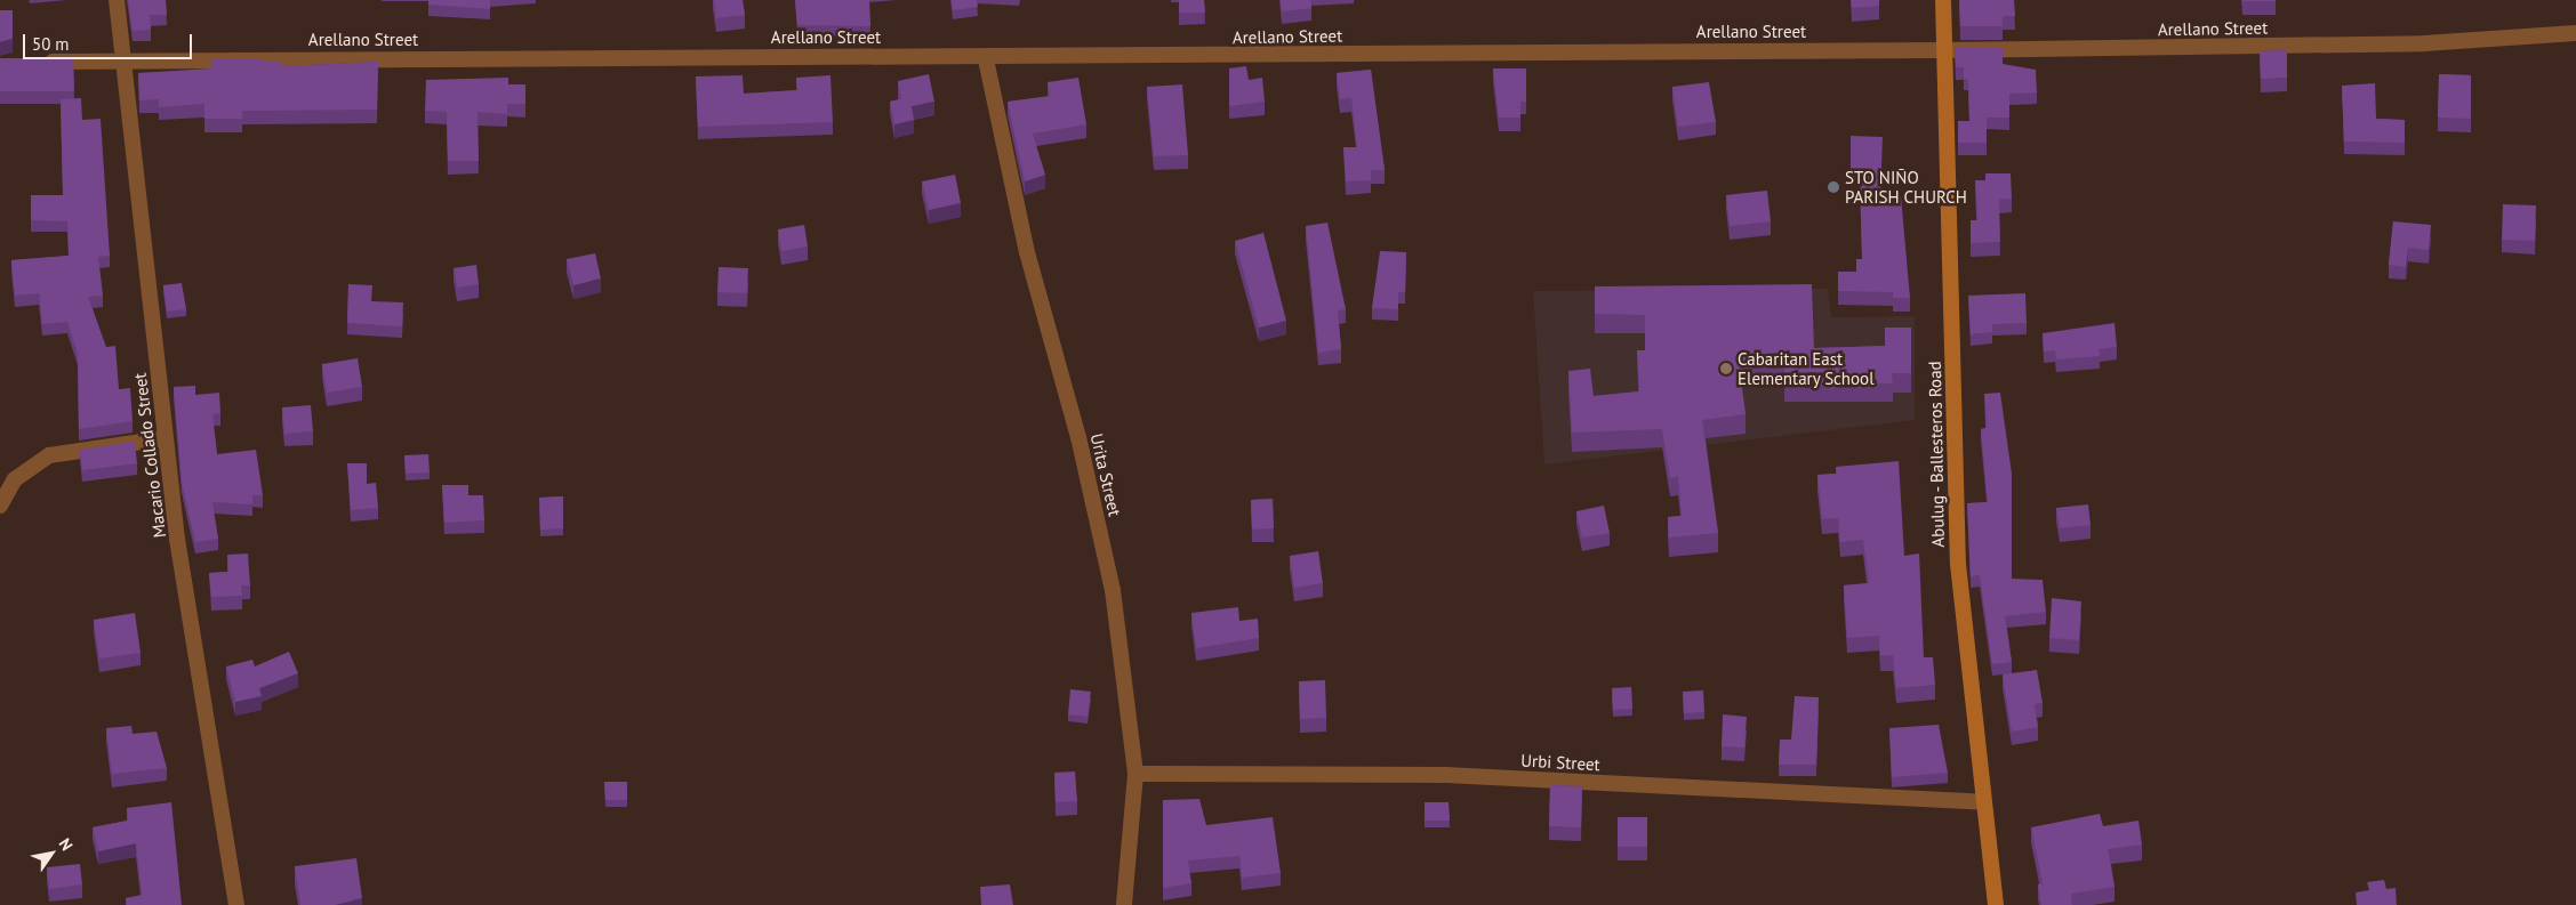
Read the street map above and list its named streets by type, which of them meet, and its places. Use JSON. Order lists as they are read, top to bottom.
{
  "streets": {
    "main road": ["Abulug - Ballesteros Road"],
    "street": [
      "Arellano Street",
      "Macario Collado Street",
      "Urita Street",
      "Urbi Street"
    ]
  },
  "crossings": [
    ["Arellano Street", "Abulug - Ballesteros Road"],
    ["Arellano Street", "Macario Collado Street"],
    ["Arellano Street", "Urita Street"],
    ["Abulug - Ballesteros Road", "Urbi Street"],
    ["Urita Street", "Urbi Street"]
  ],
  "places": ["STO NIÑO PARISH CHURCH", "Cabaritan East Elementary School"],
  "scale_bar": "50 m",
  "north": "top right"
}
